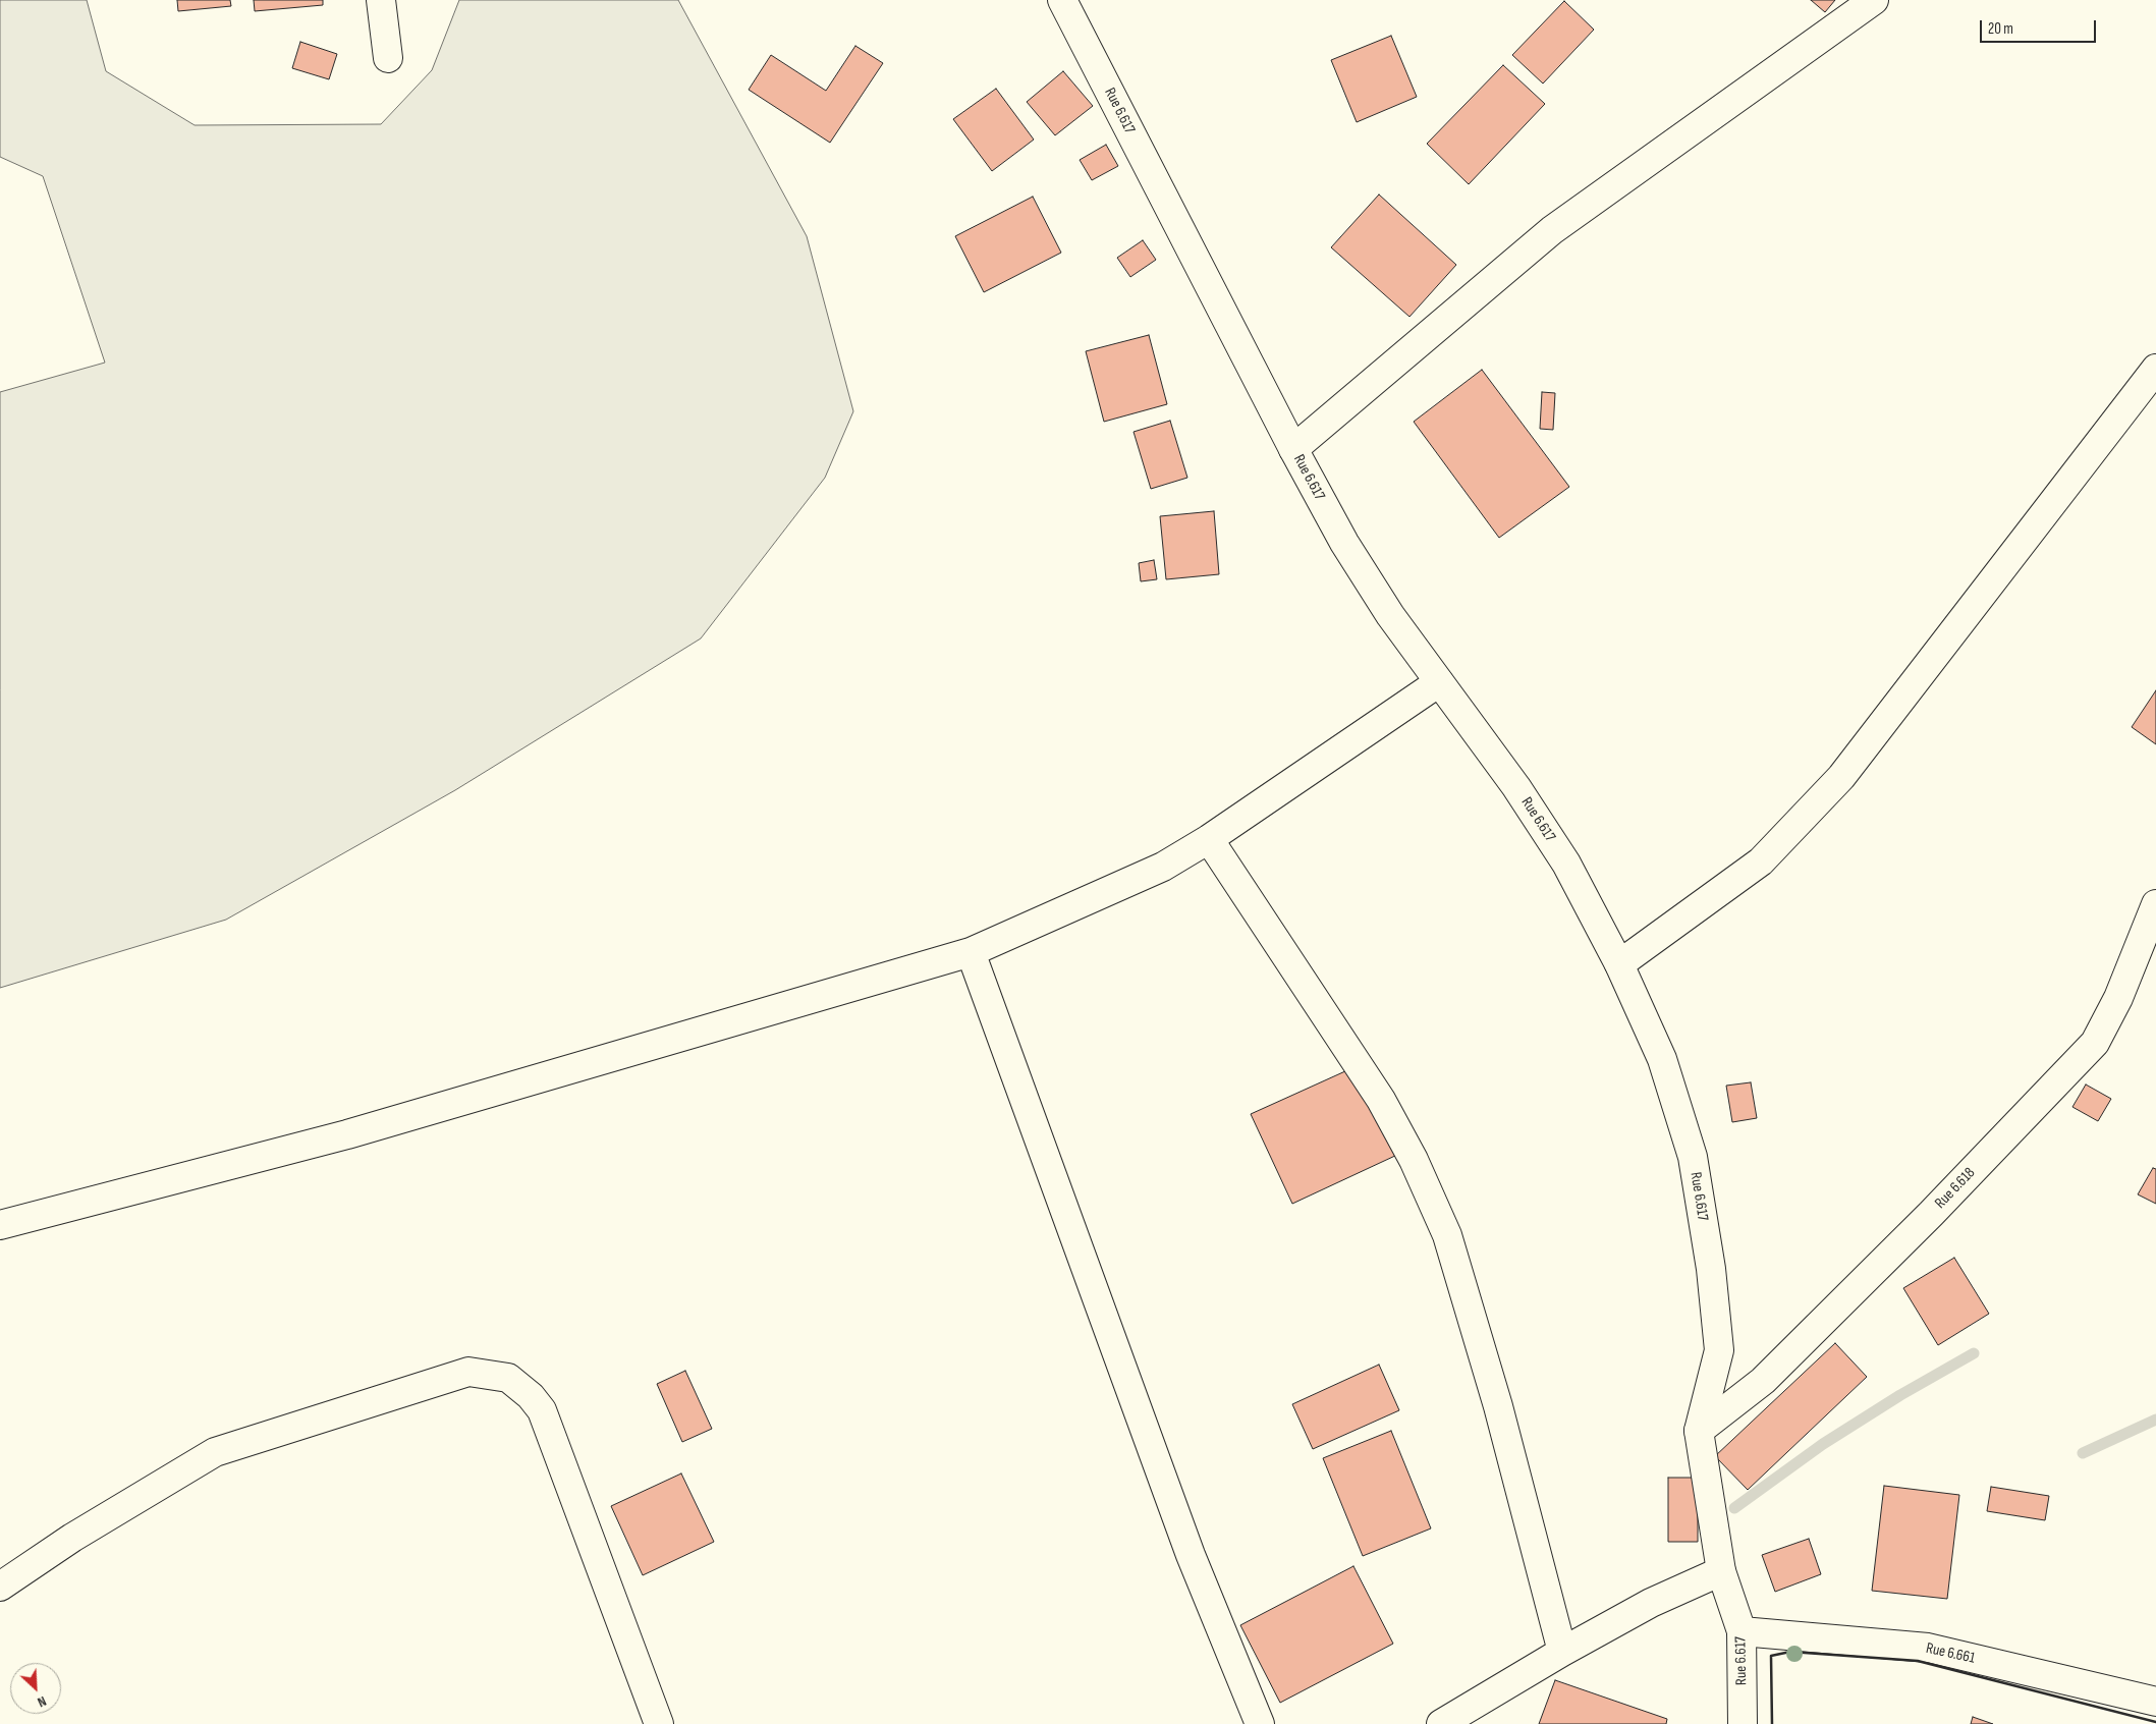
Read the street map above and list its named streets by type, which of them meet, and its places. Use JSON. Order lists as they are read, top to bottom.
{
  "streets": {
    "street": ["Rue 6.617", "Rue 6.618", "Rue 6.661"]
  },
  "crossings": [
    ["Rue 6.617", "Rue 6.618"],
    ["Rue 6.617", "Rue 6.661"]
  ],
  "scale_bar": "20 m",
  "north": "bottom right"
}
